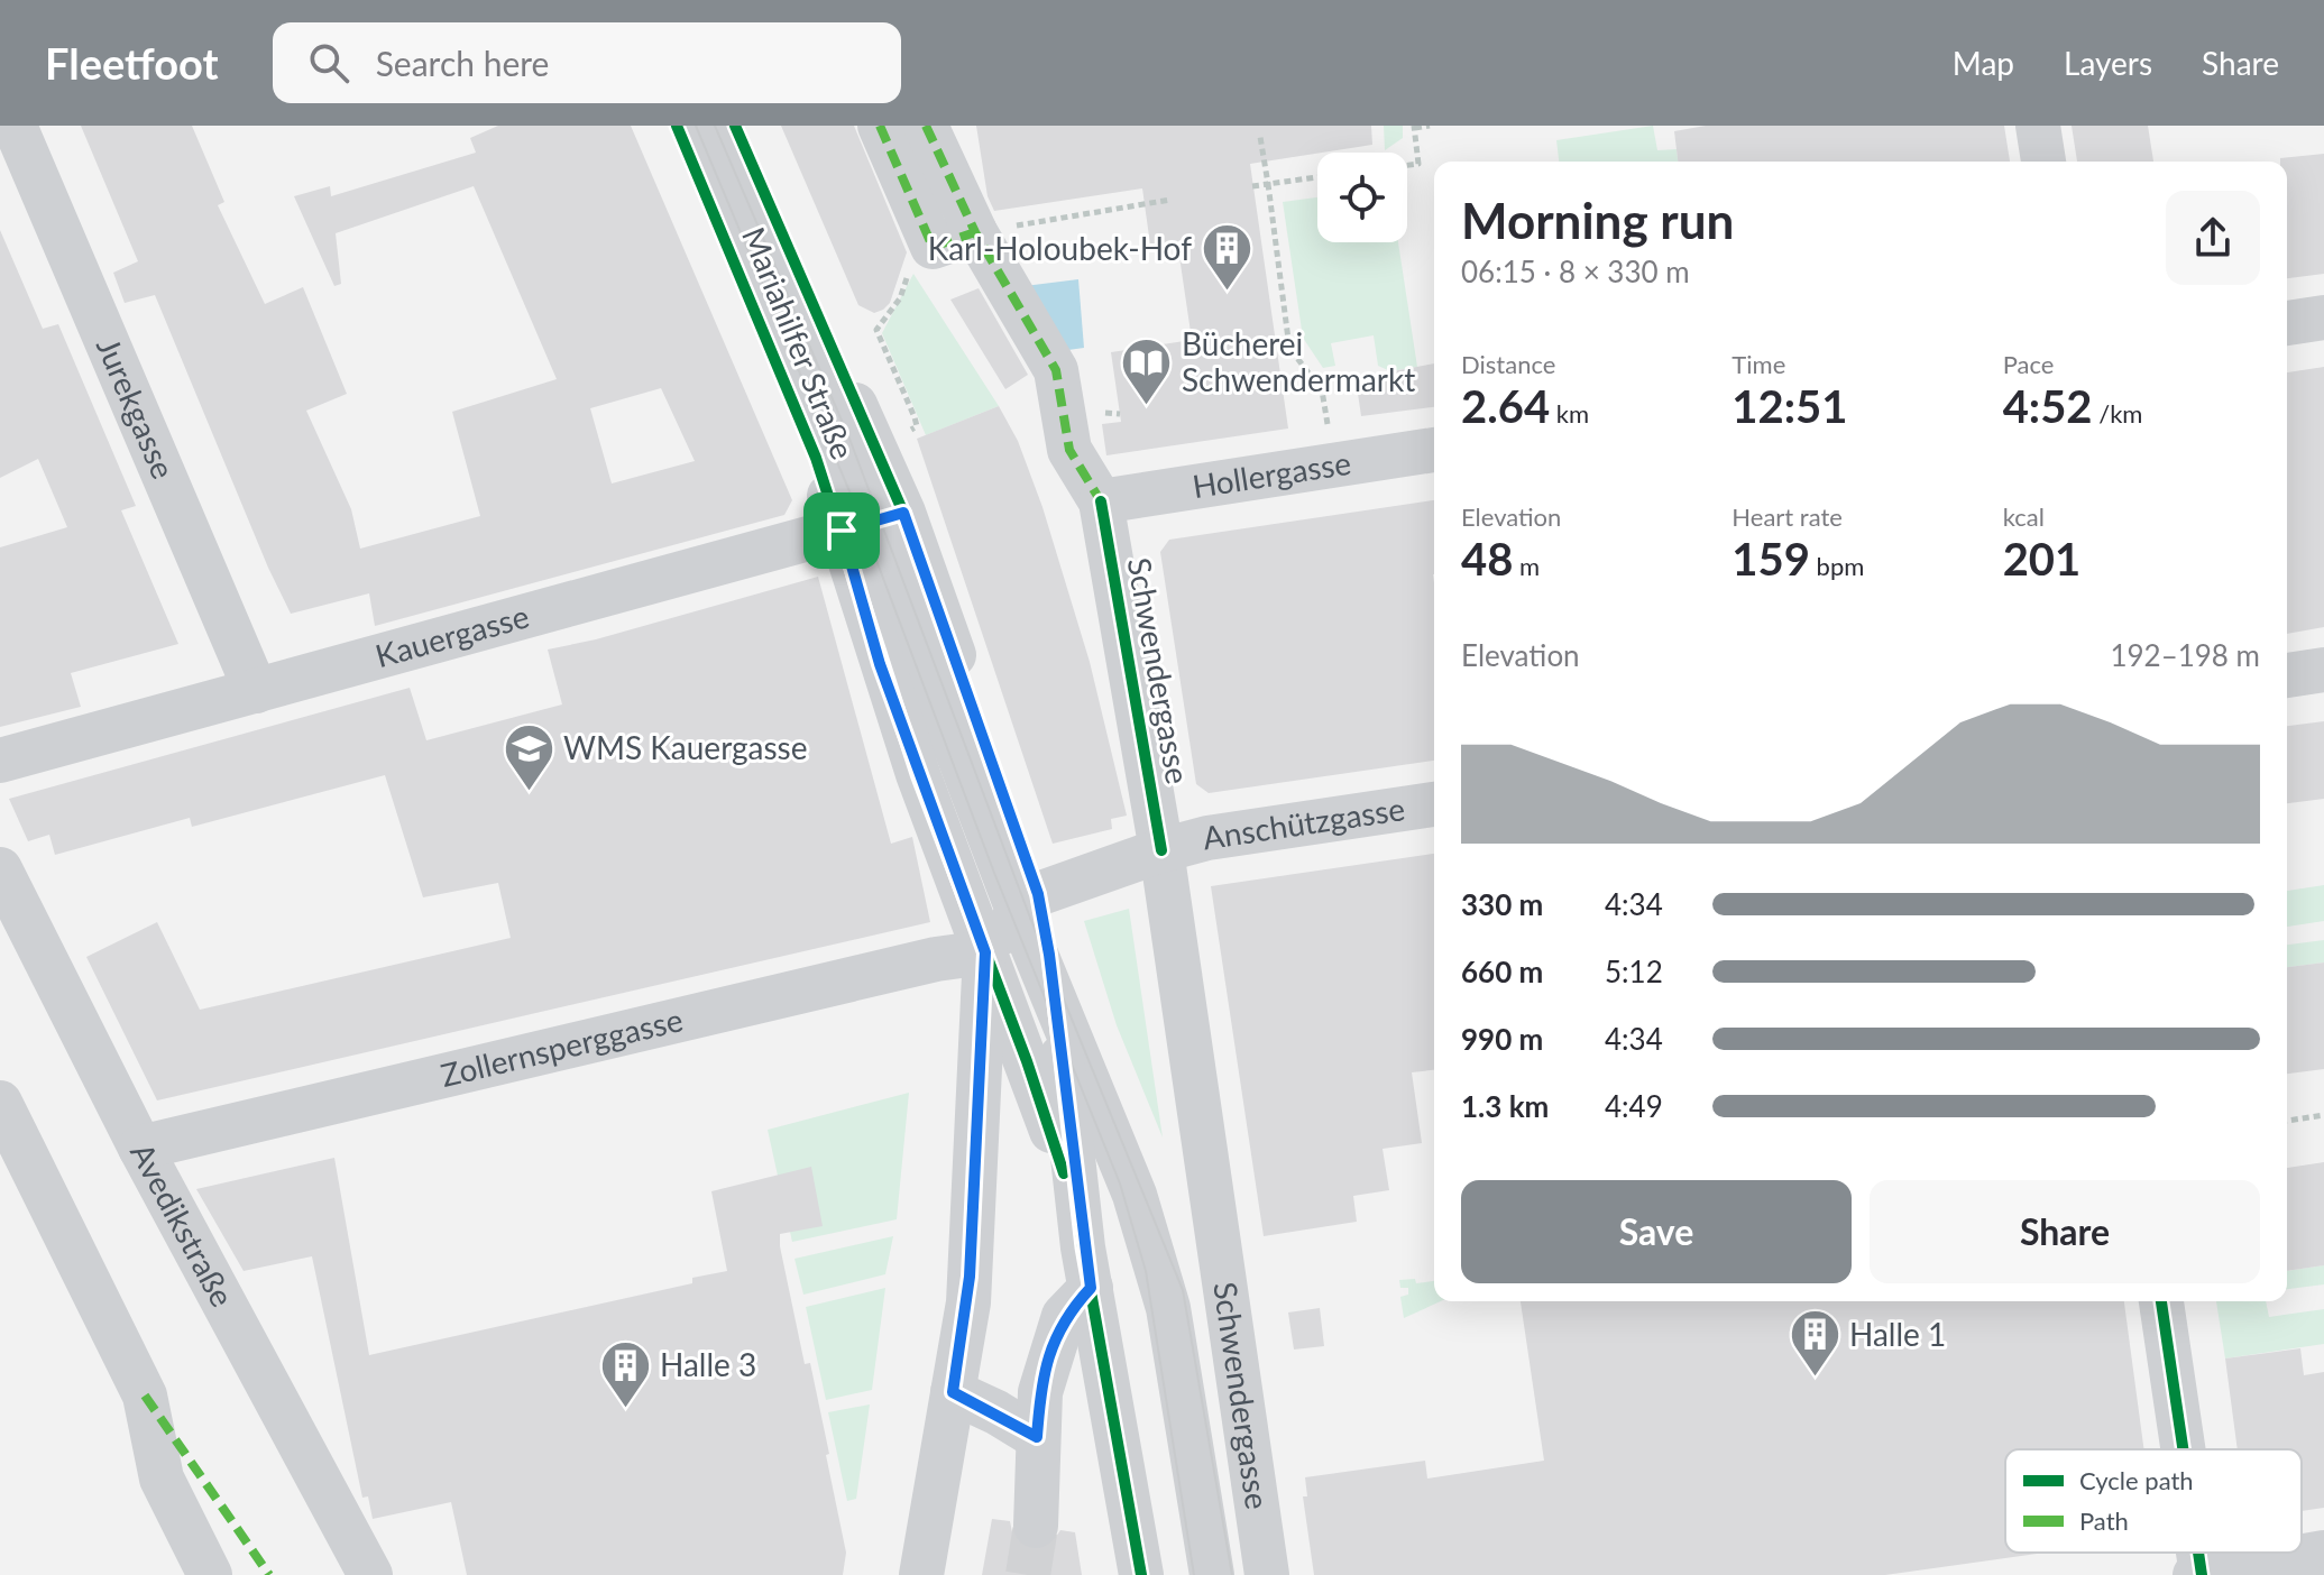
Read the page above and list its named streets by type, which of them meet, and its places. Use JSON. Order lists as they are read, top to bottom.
{
  "streets": {
    "street": [
      "Mariahilfer Straße",
      "Jurekgasse",
      "Hollergasse",
      "Kauergasse",
      "Schwendergasse",
      "Anschützgasse",
      "Zollernsperggasse",
      "Avedikstraße"
    ]
  },
  "crossings": [
    ["Mariahilfer Straße", "Kauergasse"],
    ["Mariahilfer Straße", "Anschützgasse"],
    ["Mariahilfer Straße", "Zollernsperggasse"],
    ["Jurekgasse", "Kauergasse"],
    ["Hollergasse", "Schwendergasse"],
    ["Schwendergasse", "Anschützgasse"],
    ["Anschützgasse", "Zollernsperggasse"],
    ["Zollernsperggasse", "Avedikstraße"]
  ],
  "places": {
    "building": ["Karl-Holoubek-Hof", "Halle 1", "Halle 3"],
    "library": ["Bücherei Schwendermarkt"],
    "school or university": ["WMS Kauergasse"]
  },
  "legend": ["Cycle path", "Path"],
  "page": {
    "header": "Fleetfoot",
    "search": "Search here",
    "nav": ["Map", "Layers", "Share"],
    "heading": ["Morning run", "06:15 · 8 × 330 m"],
    "stats": [
      ["Distance", "2.64 km"],
      ["Time", "12:51"],
      ["Pace", "4:52 /km"],
      ["Elevation", "48 m"],
      ["Heart rate", "159 bpm"],
      ["kcal", "201"]
    ],
    "chart": ["Elevation", "192–198 m"],
    "list": [
      {
        "name": "330 m",
        "note": "4:34"
      },
      {
        "name": "660 m",
        "note": "5:12"
      },
      {
        "name": "990 m",
        "note": "4:34"
      },
      {
        "name": "1.3 km",
        "note": "4:49"
      }
    ],
    "buttons": ["Save", "Share"]
  }
}
